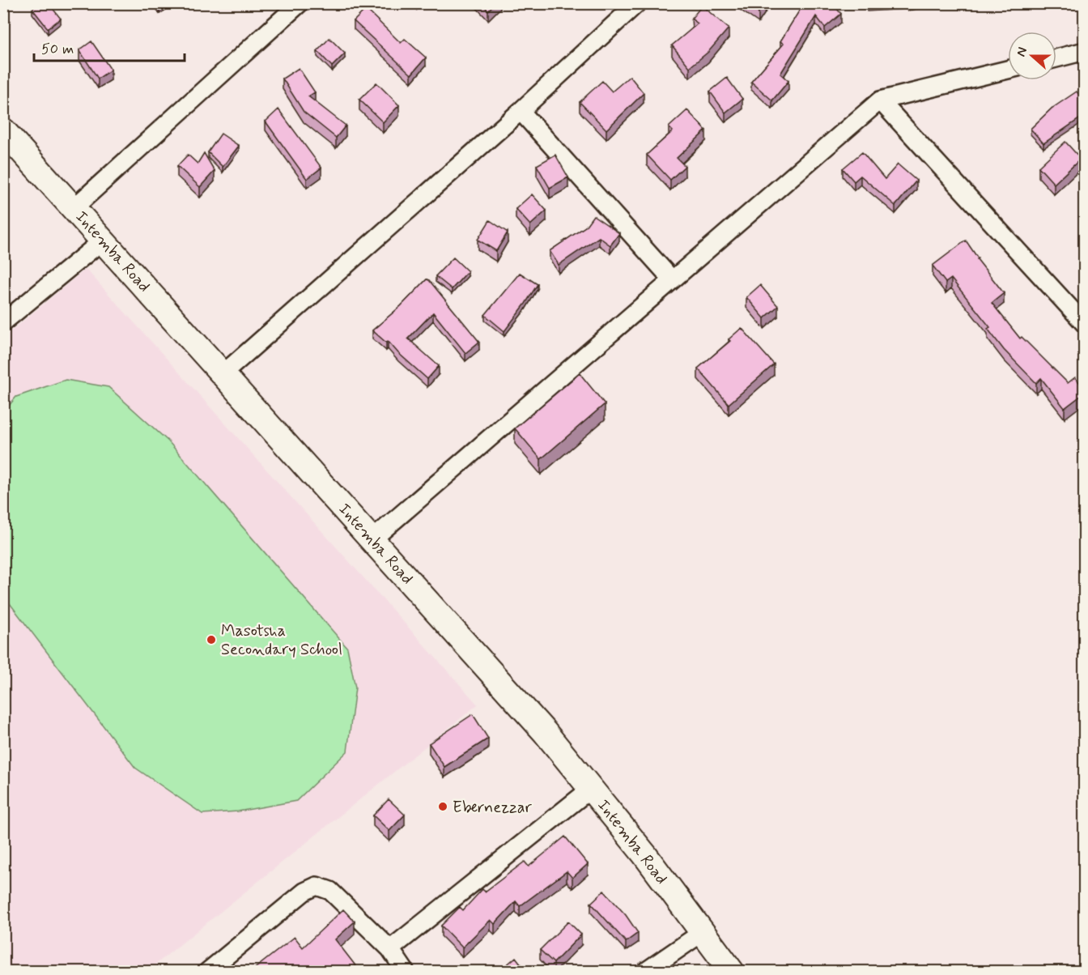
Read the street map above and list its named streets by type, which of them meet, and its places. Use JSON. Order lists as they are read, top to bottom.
{
  "streets": {
    "street": ["Intemba Road"]
  },
  "places": ["Masotsha Secondary School", "Ebernezzar"],
  "scale_bar": "50 m",
  "north": "left"
}
